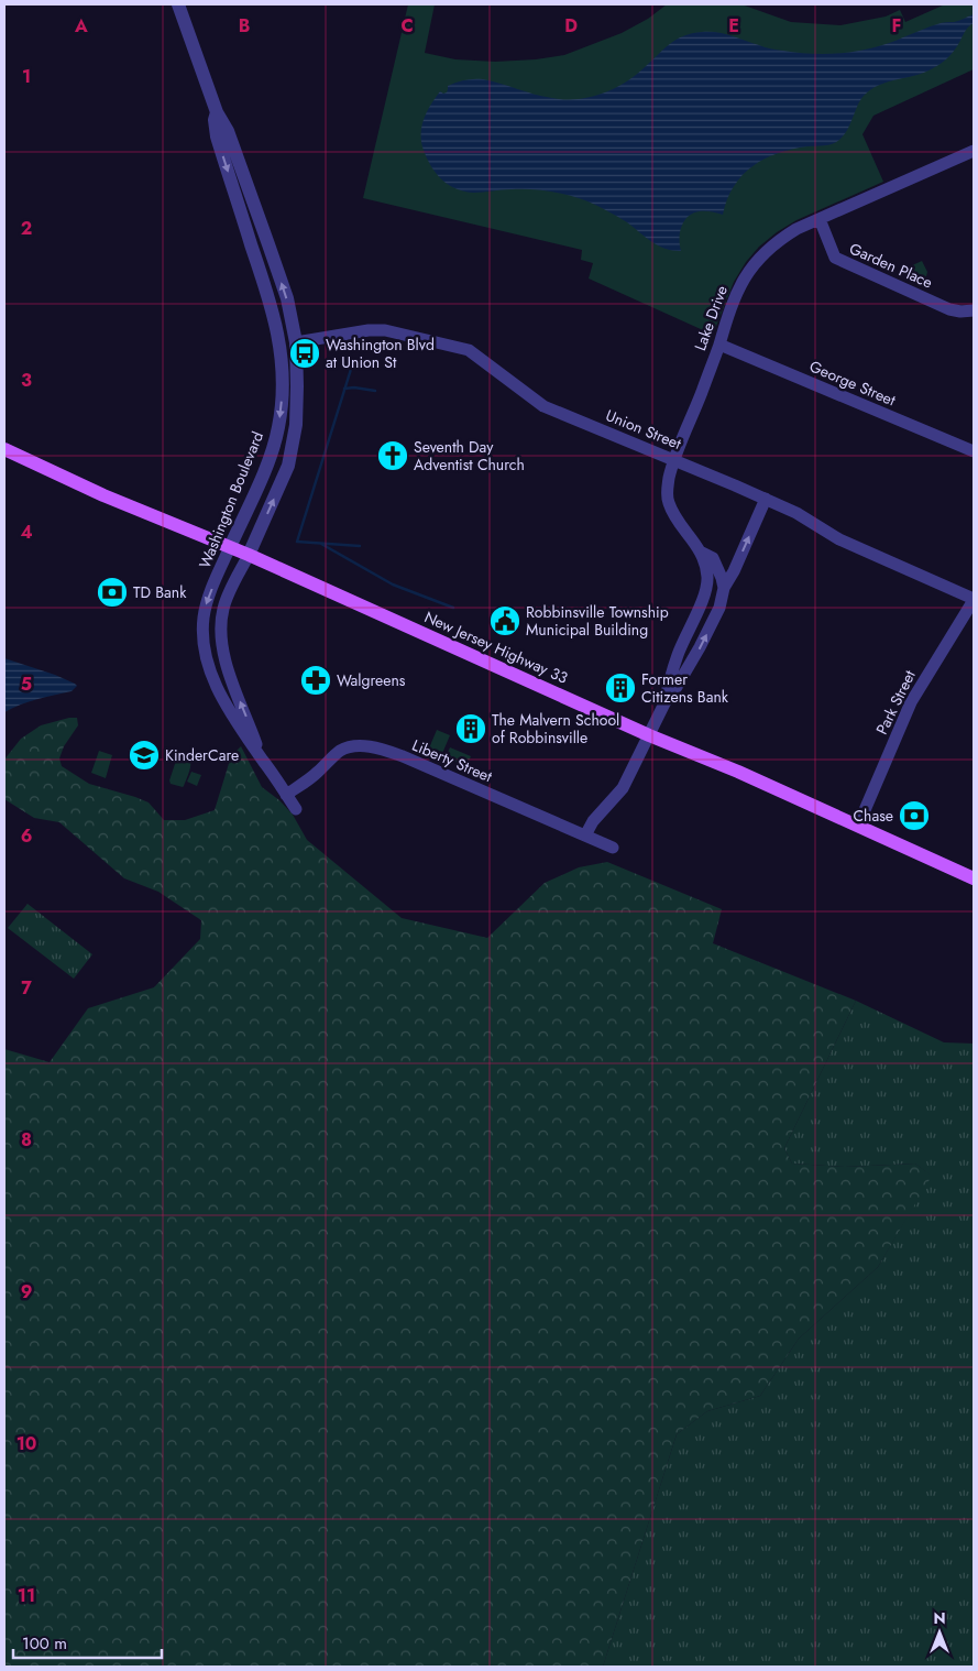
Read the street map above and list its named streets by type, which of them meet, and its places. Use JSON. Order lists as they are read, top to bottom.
{
  "streets": {
    "main road": ["New Jersey Highway 33"],
    "street": [
      "Garden Place",
      "Lake Drive",
      "George Street",
      "Union Street",
      "Washington Boulevard",
      "Park Street",
      "Liberty Street"
    ]
  },
  "crossings": [
    ["Garden Place", "Lake Drive"],
    ["Lake Drive", "George Street"],
    ["Lake Drive", "Union Street"],
    ["Lake Drive", "New Jersey Highway 33"],
    ["Lake Drive", "Liberty Street"],
    ["Union Street", "Washington Boulevard"],
    ["Union Street", "Park Street"],
    ["Washington Boulevard", "New Jersey Highway 33"],
    ["Washington Boulevard", "Liberty Street"],
    ["New Jersey Highway 33", "Park Street"]
  ],
  "places": {
    "bus stop": ["Washington Blvd at Union St"],
    "church": ["Seventh Day Adventist Church"],
    "bank": ["TD Bank", "Chase"],
    "public building": ["Robbinsville Township Municipal Building"],
    "pharmacy": ["Walgreens"],
    "building": ["Former Citizens Bank", "The Malvern School of Robbinsville"],
    "school or university": ["KinderCare"]
  },
  "scale_bar": "100 m",
  "north": "top",
  "grid": {
    "columns": [
      "A",
      "B",
      "C",
      "D",
      "E",
      "F"
    ],
    "rows": [
      "1",
      "2",
      "3",
      "4",
      "5",
      "6",
      "7",
      "8",
      "9",
      "10",
      "11"
    ]
  }
}
